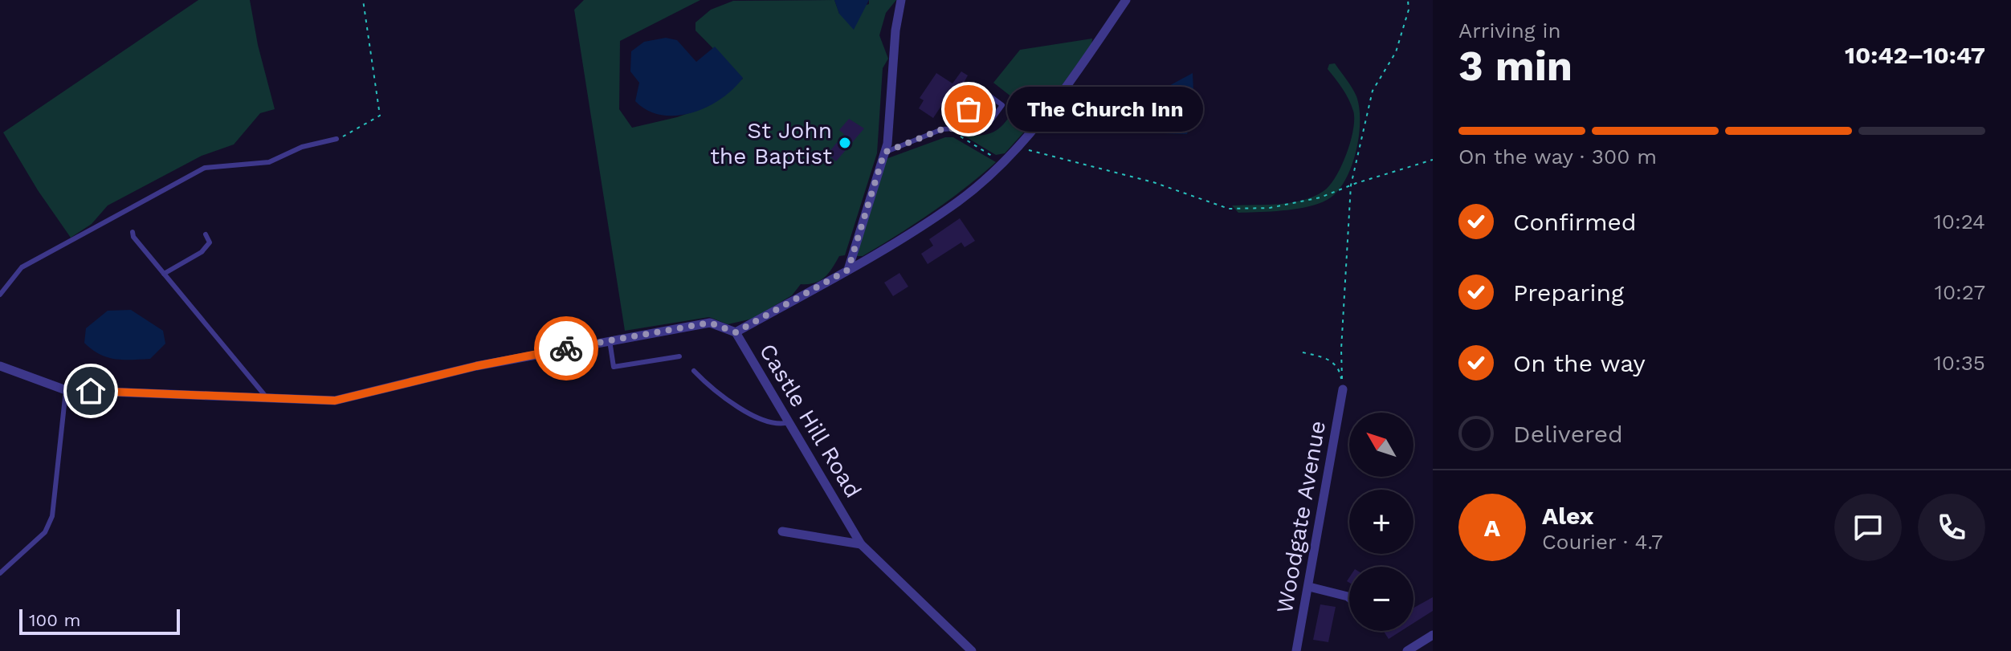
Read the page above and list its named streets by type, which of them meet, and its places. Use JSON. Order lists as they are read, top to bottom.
{
  "streets": {
    "street": ["Castle Hill Road", "Woodgate Avenue"]
  },
  "places": ["The Church Inn", "St John the Baptist"],
  "scale_bar": "100 m",
  "north": "top left",
  "page": {
    "heading": ["3 min", "Arriving in", "10:42–10:47"],
    "panel": ["Alex", "Courier · 4.7"],
    "bubble": "The Church Inn",
    "bar": "On the way · 300 m",
    "list": [
      ["Confirmed", "10:24"],
      ["Preparing", "10:27"],
      ["On the way", "10:35"],
      "Delivered"
    ],
    "map_buttons": ["+", "−"],
    "round": "A",
    "scale": "100 m"
  }
}
